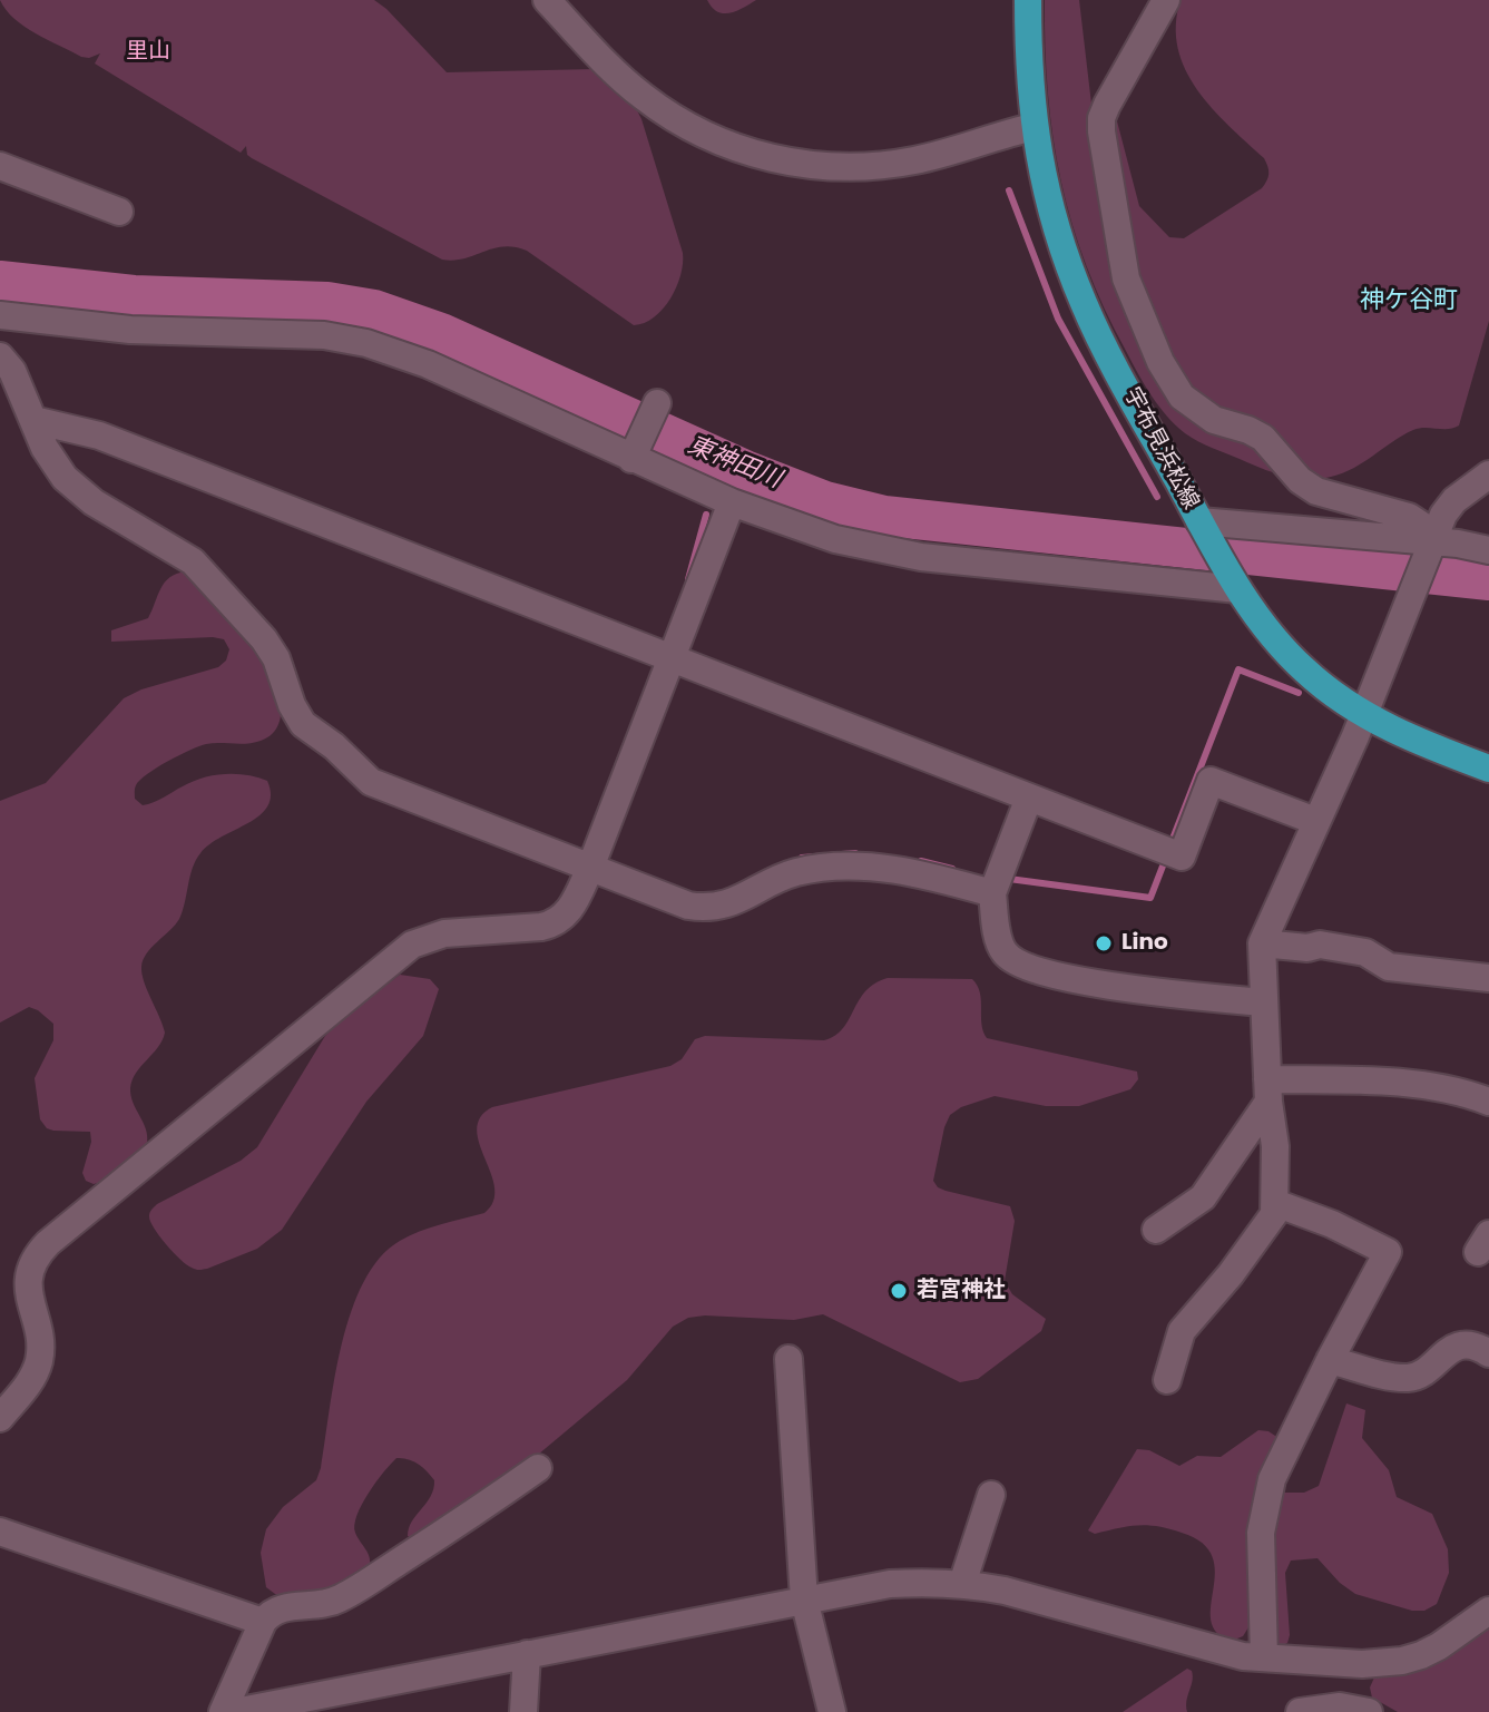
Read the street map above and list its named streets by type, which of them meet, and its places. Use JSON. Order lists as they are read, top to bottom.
{
  "streets": {
    "main road": ["宇布見浜松線"]
  },
  "districts": ["神ケ谷町"],
  "water": ["東神田川"],
  "parks": ["里山"],
  "places": ["Lino", "若宮神社"]
}
